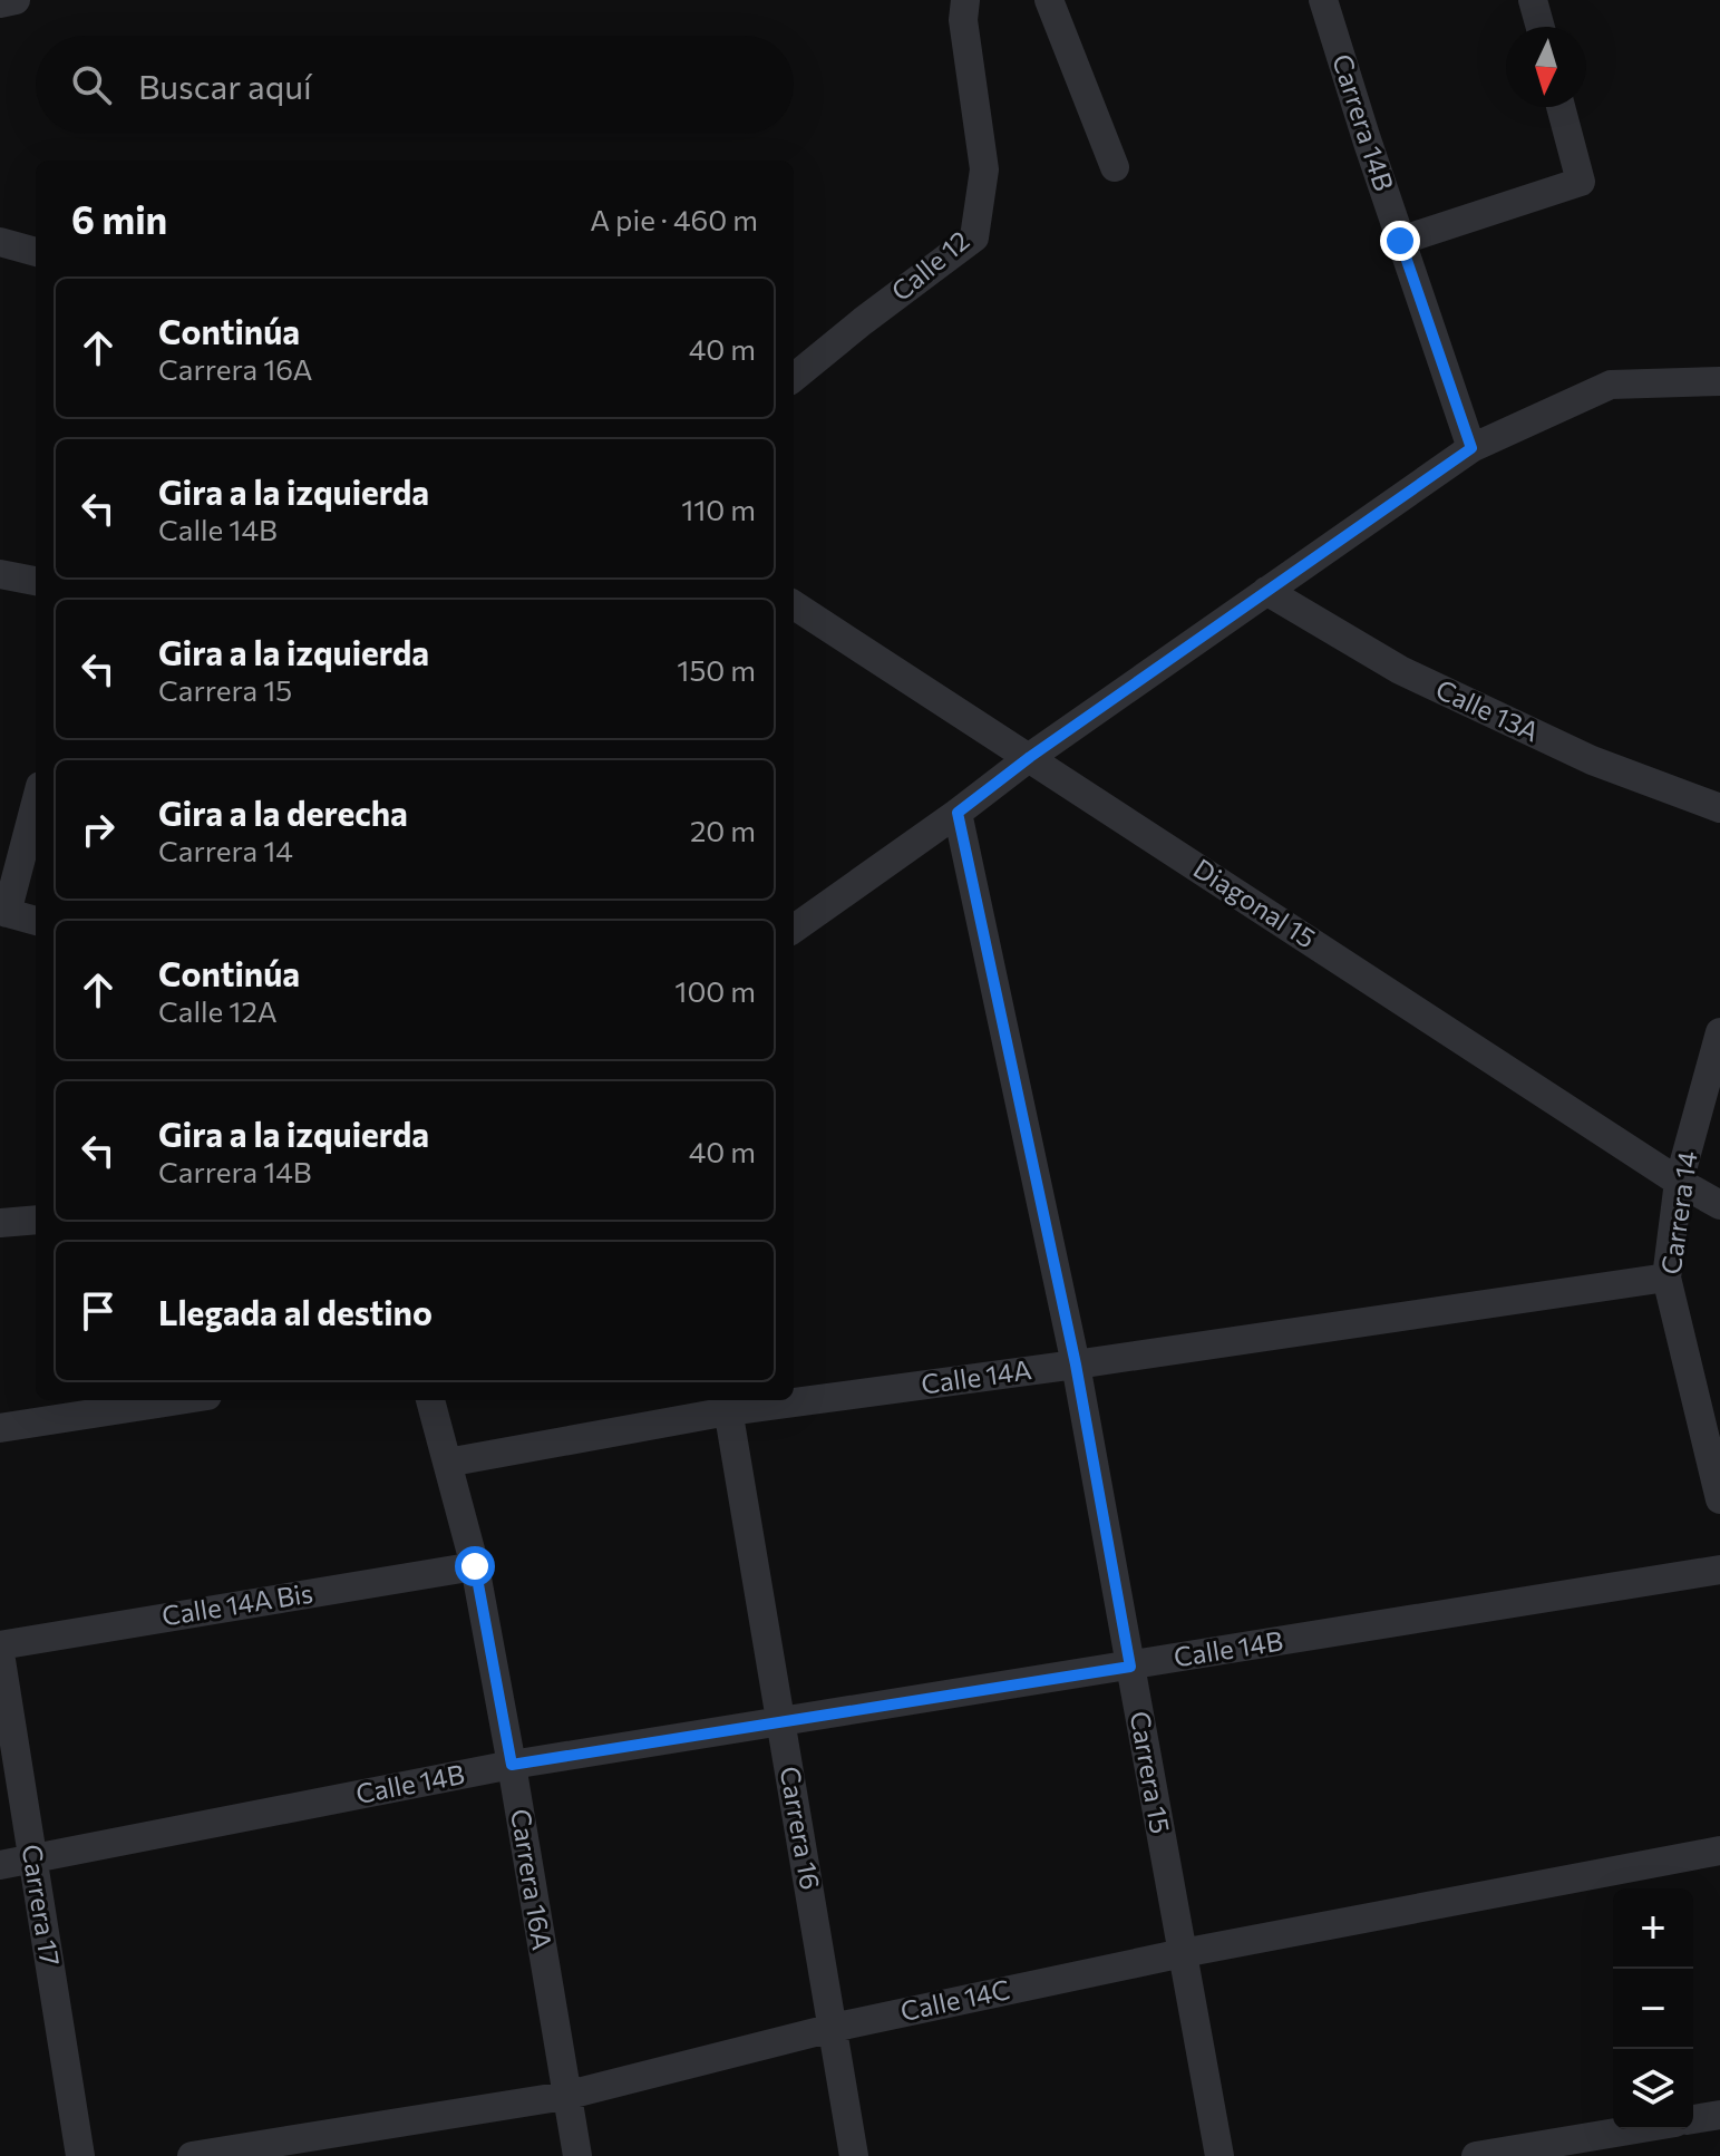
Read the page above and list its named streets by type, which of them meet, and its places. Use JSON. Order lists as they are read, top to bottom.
{
  "streets": {
    "street": [
      "Carrera 14B",
      "Calle 12",
      "Calle 13A",
      "Diagonal 15",
      "Carrera 14",
      "Calle 14A",
      "Calle 14A Bis",
      "Calle 14B",
      "Carrera 15",
      "Carrera 16",
      "Carrera 16A",
      "Carrera 17",
      "Calle 14C"
    ]
  },
  "crossings": [
    ["Diagonal 15", "Carrera 14"],
    ["Carrera 14", "Calle 14A"],
    ["Calle 14A", "Carrera 15"],
    ["Calle 14A", "Carrera 16"],
    ["Calle 14A", "Carrera 16A"],
    ["Calle 14A Bis", "Carrera 16A"],
    ["Calle 14B", "Carrera 15"],
    ["Calle 14B", "Carrera 16"],
    ["Calle 14B", "Carrera 16A"],
    ["Calle 14B", "Carrera 17"],
    ["Carrera 15", "Calle 14C"],
    ["Carrera 16", "Calle 14C"],
    ["Carrera 16A", "Calle 14C"]
  ],
  "north": "bottom",
  "page": {
    "search": "Buscar aquí",
    "heading": ["6 min", "A pie · 460 m"],
    "list": [
      ["Continúa", "Carrera 16A", "40 m"],
      ["Gira a la izquierda", "Calle 14B", "110 m"],
      ["Gira a la izquierda", "Carrera 15", "150 m"],
      ["Gira a la derecha", "Carrera 14", "20 m"],
      ["Continúa", "Calle 12A", "100 m"],
      ["Gira a la izquierda", "Carrera 14B", "40 m"],
      "Llegada al destino"
    ],
    "map_buttons": ["+", "−"]
  }
}
